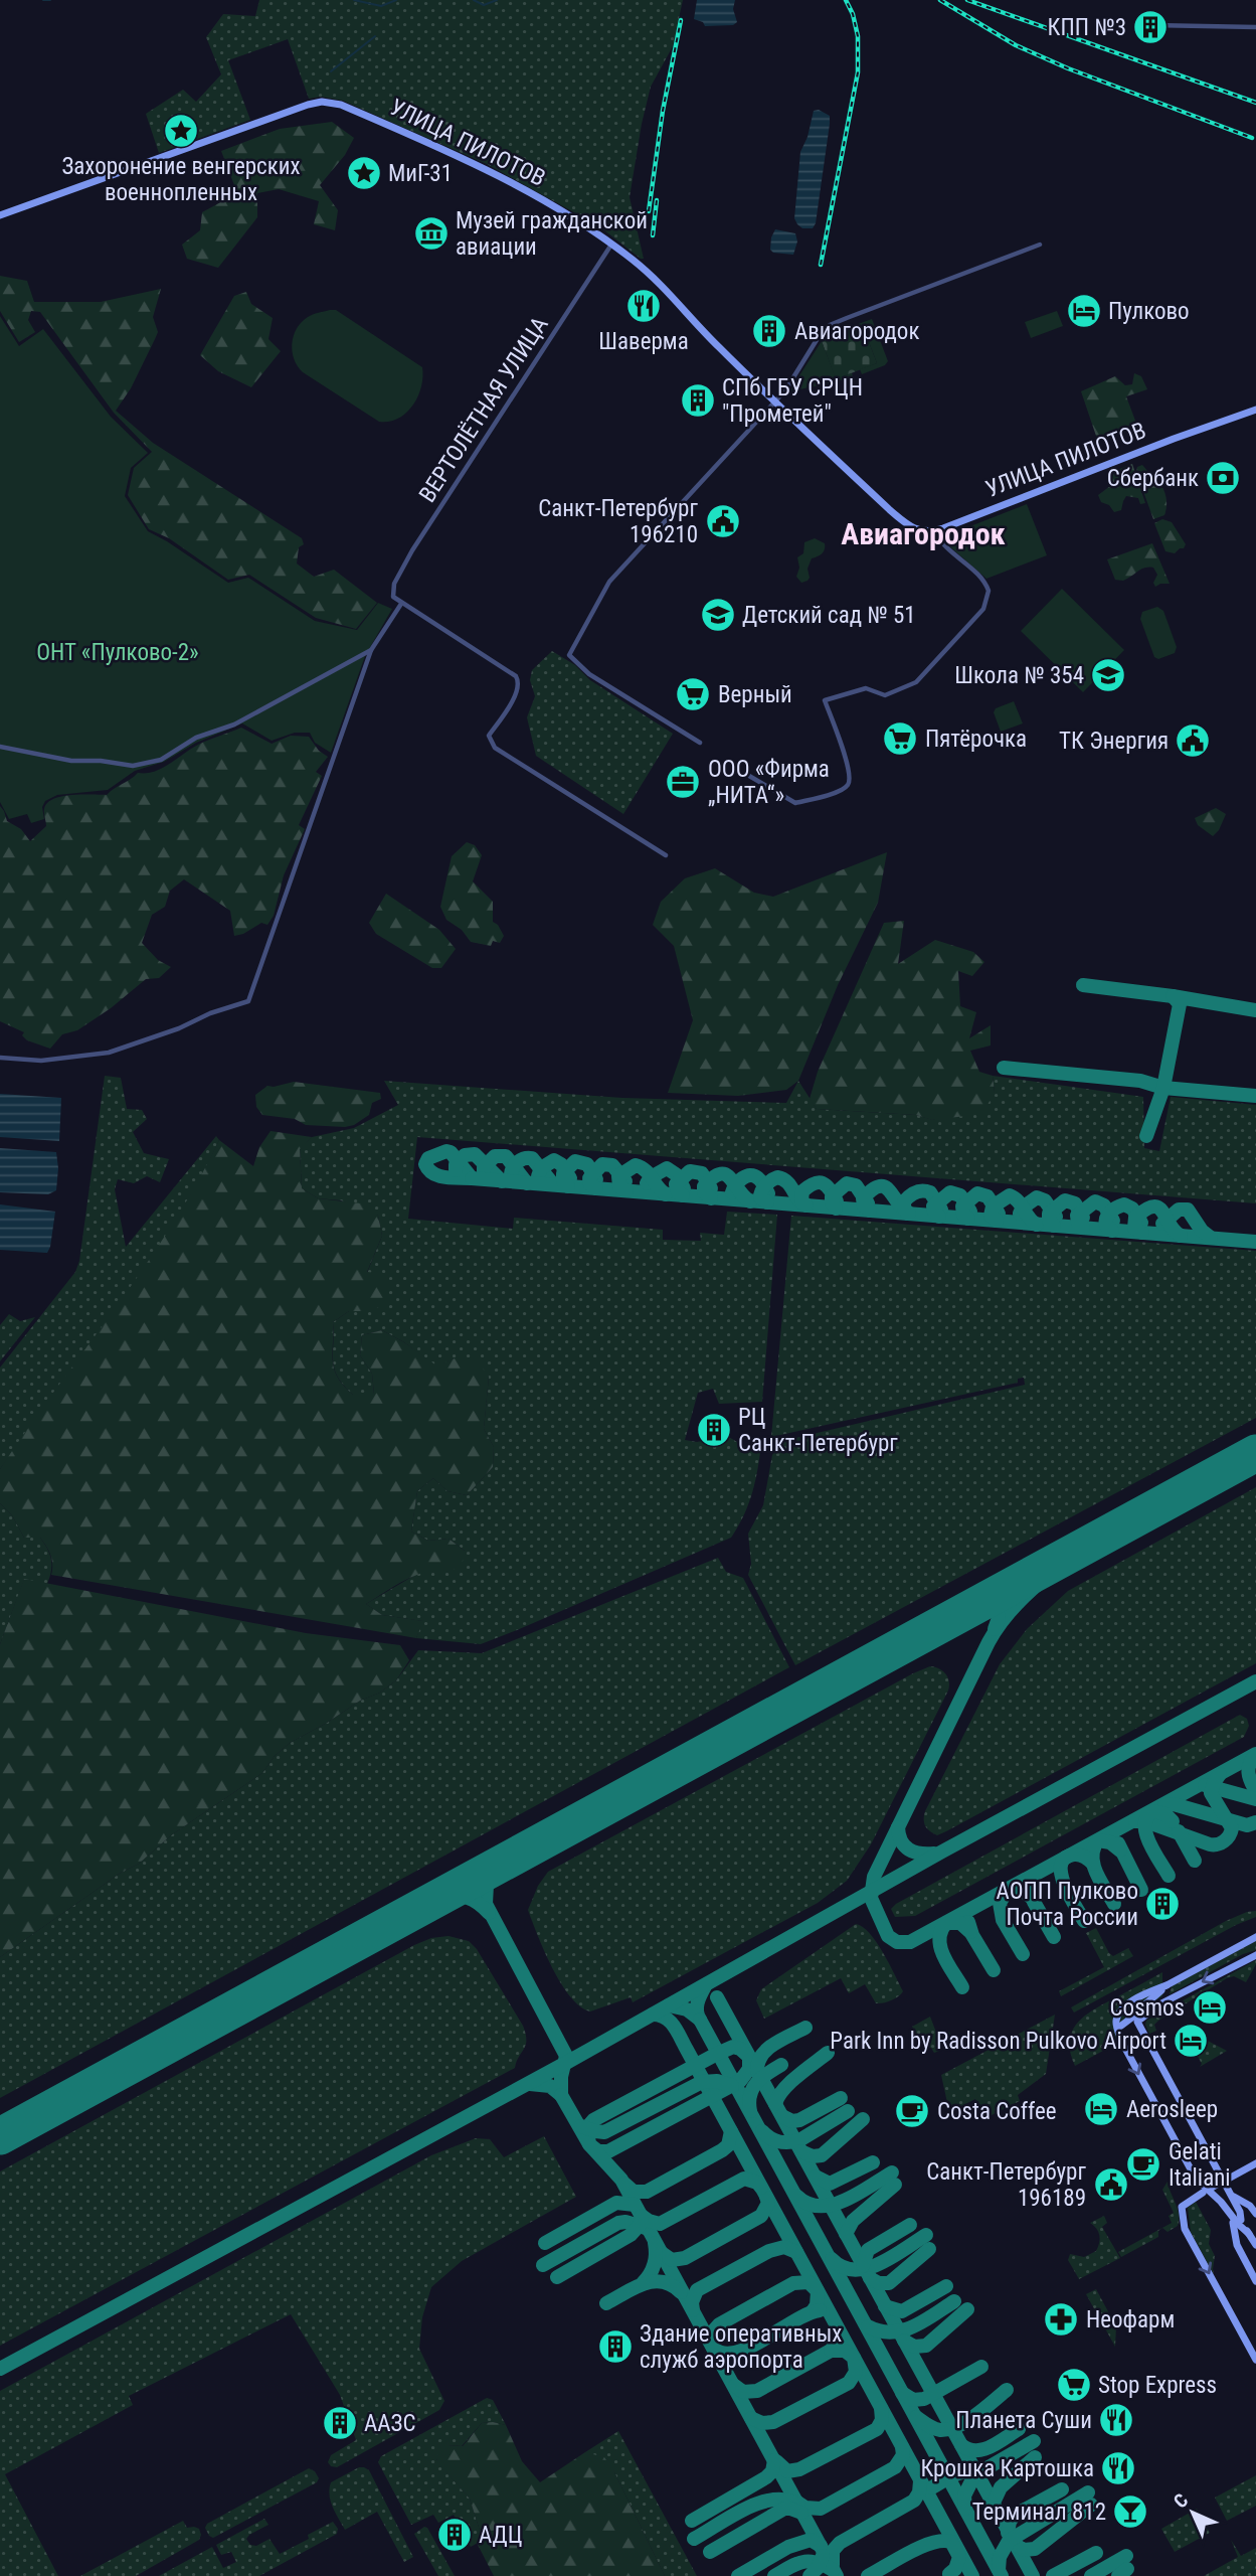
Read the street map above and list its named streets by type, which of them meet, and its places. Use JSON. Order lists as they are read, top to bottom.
{
  "streets": {
    "street": ["УЛИЦА ПИЛОТОВ", "ВЕРТОЛЁТНАЯ УЛИЦА"]
  },
  "crossings": [
    ["УЛИЦА ПИЛОТОВ", "ВЕРТОЛЁТНАЯ УЛИЦА"]
  ],
  "districts": ["Авиагородок"],
  "parks": ["ОНТ «Пулково-2»"],
  "places": {
    "building": [
      "КПП №3",
      "Авиагородок",
      "СПб ГБУ СРЦН \"Прометей\"",
      "РЦ Санкт-Петербург",
      "АОПП Пулково Почта России",
      "Здание оперативных служб аэропорта",
      "ААЗС",
      "АДЦ"
    ],
    "place": ["Захоронение венгерских военнопленных", "МиГ-31"],
    "museum": ["Музей гражданской авиации"],
    "restaurant": ["Шаверма", "Планета Суши", "Крошка Картошка"],
    "hotel": [
      "Пулково",
      "Cosmos",
      "Park Inn by Radisson Pulkovo Airport",
      "Aerosleep"
    ],
    "bank": ["Сбербанк"],
    "public building": ["Санкт-Петербург 196210", "ТК Энергия", "Санкт-Петербург 196189"],
    "school or university": ["Детский сад № 51", "Школа № 354"],
    "supermarket": ["Верный", "Пятёрочка", "Stop Express"],
    "office": ["ООО «Фирма „НИТА“»"],
    "cafe": ["Costa Coffee", "Gelati Italiani"],
    "pharmacy": ["Неофарм"],
    "bar": ["Терминал 812"]
  },
  "north": "top left"
}
